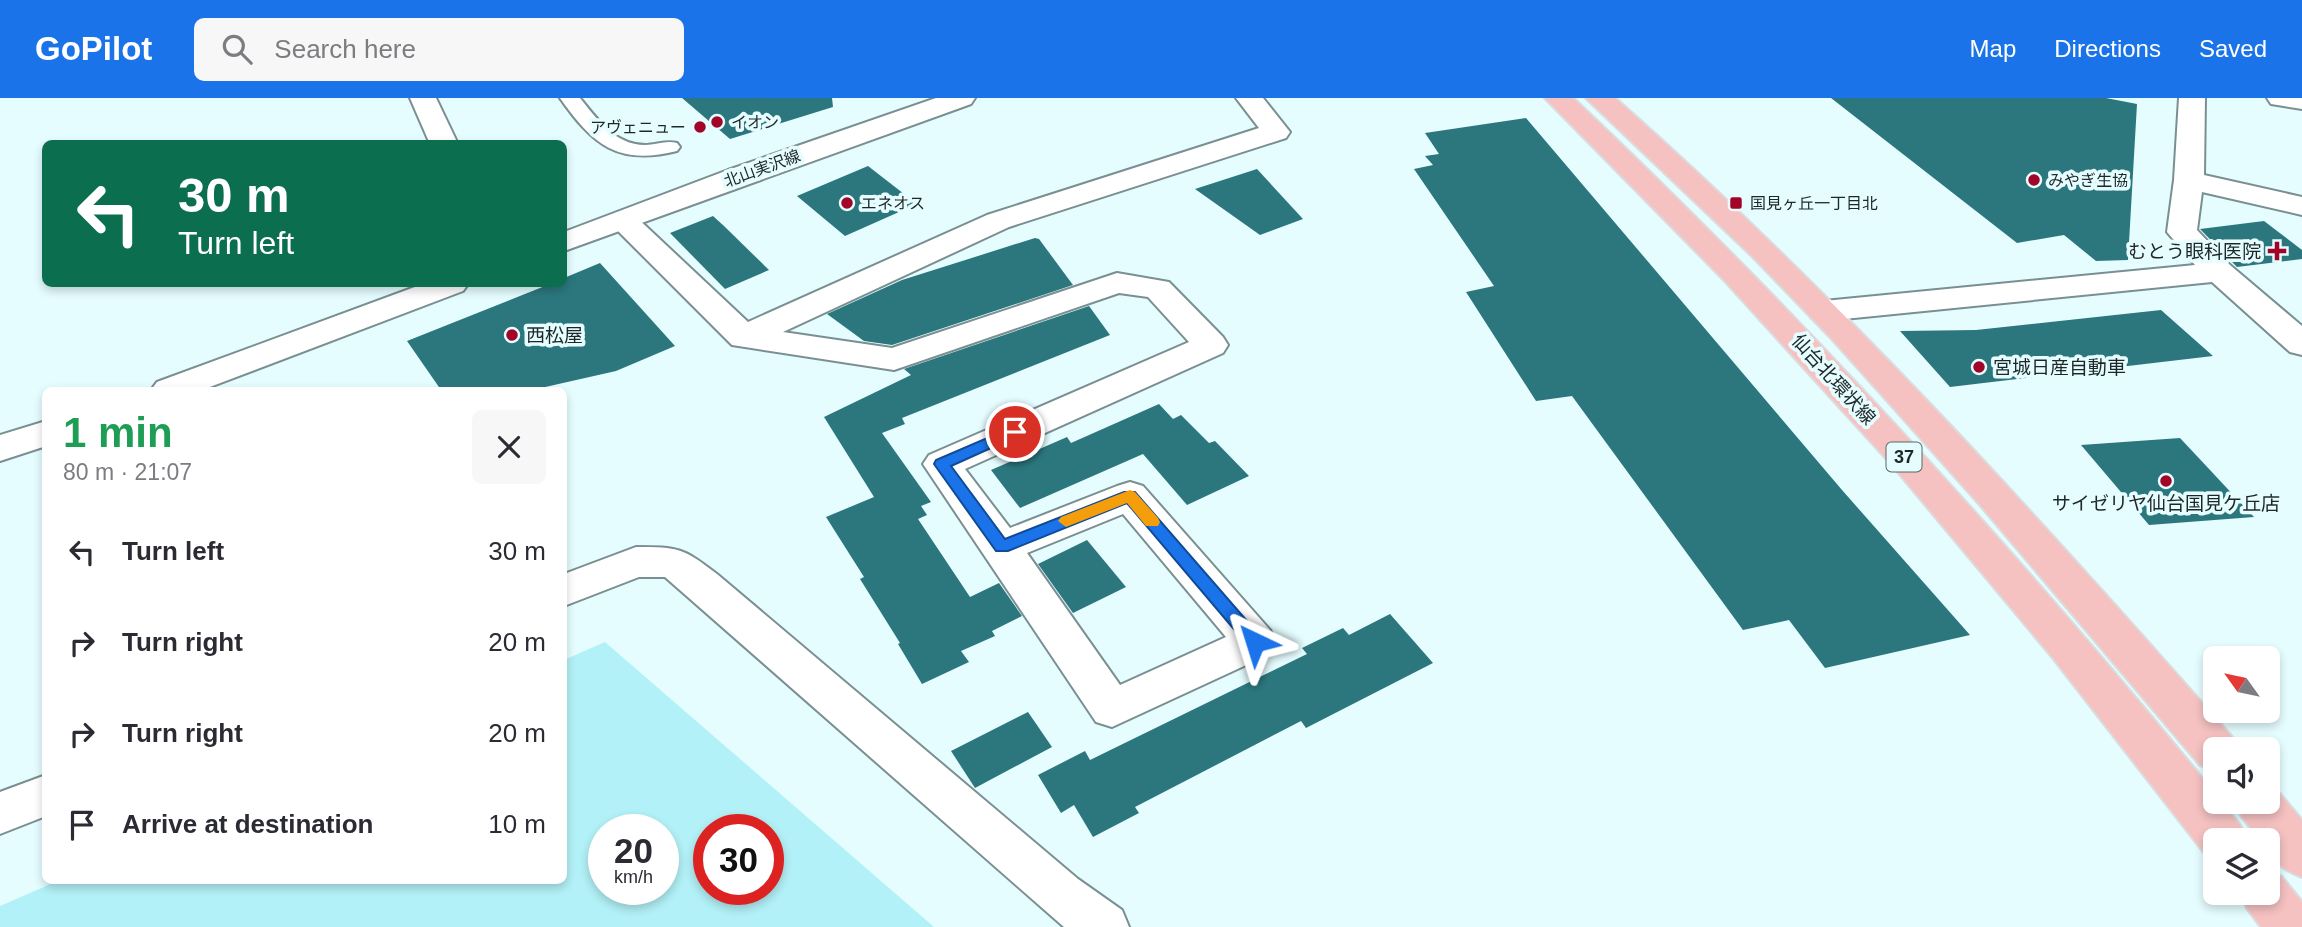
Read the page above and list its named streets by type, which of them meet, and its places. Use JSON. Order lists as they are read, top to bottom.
{
  "streets": {
    "main road": ["仙台北環状線", "37"],
    "street": ["北山実沢線"]
  },
  "places": {
    "other": [
      "イオン",
      "アヴェニュー",
      "みやぎ生協",
      "エネオス",
      "西松屋",
      "宮城日産自動車",
      "サイゼリヤ仙台国見ケ丘店"
    ],
    "transit": ["国見ヶ丘一丁目北"],
    "health": ["むとう眼科医院"]
  },
  "north": "top left",
  "page": {
    "header": "GoPilot",
    "search": "Search here",
    "nav": ["Map", "Directions", "Saved"],
    "turn": ["30 m", "Turn left"],
    "heading": ["1 min", "80 m · 21:07"],
    "list": [
      {
        "name": "Turn left",
        "value": "30 m"
      },
      {
        "name": "Turn right",
        "value": "20 m"
      },
      {
        "name": "Turn right",
        "value": "20 m"
      },
      {
        "name": "Arrive at destination",
        "value": "10 m"
      }
    ],
    "speed": "20 km/h",
    "limit": "30"
  }
}
